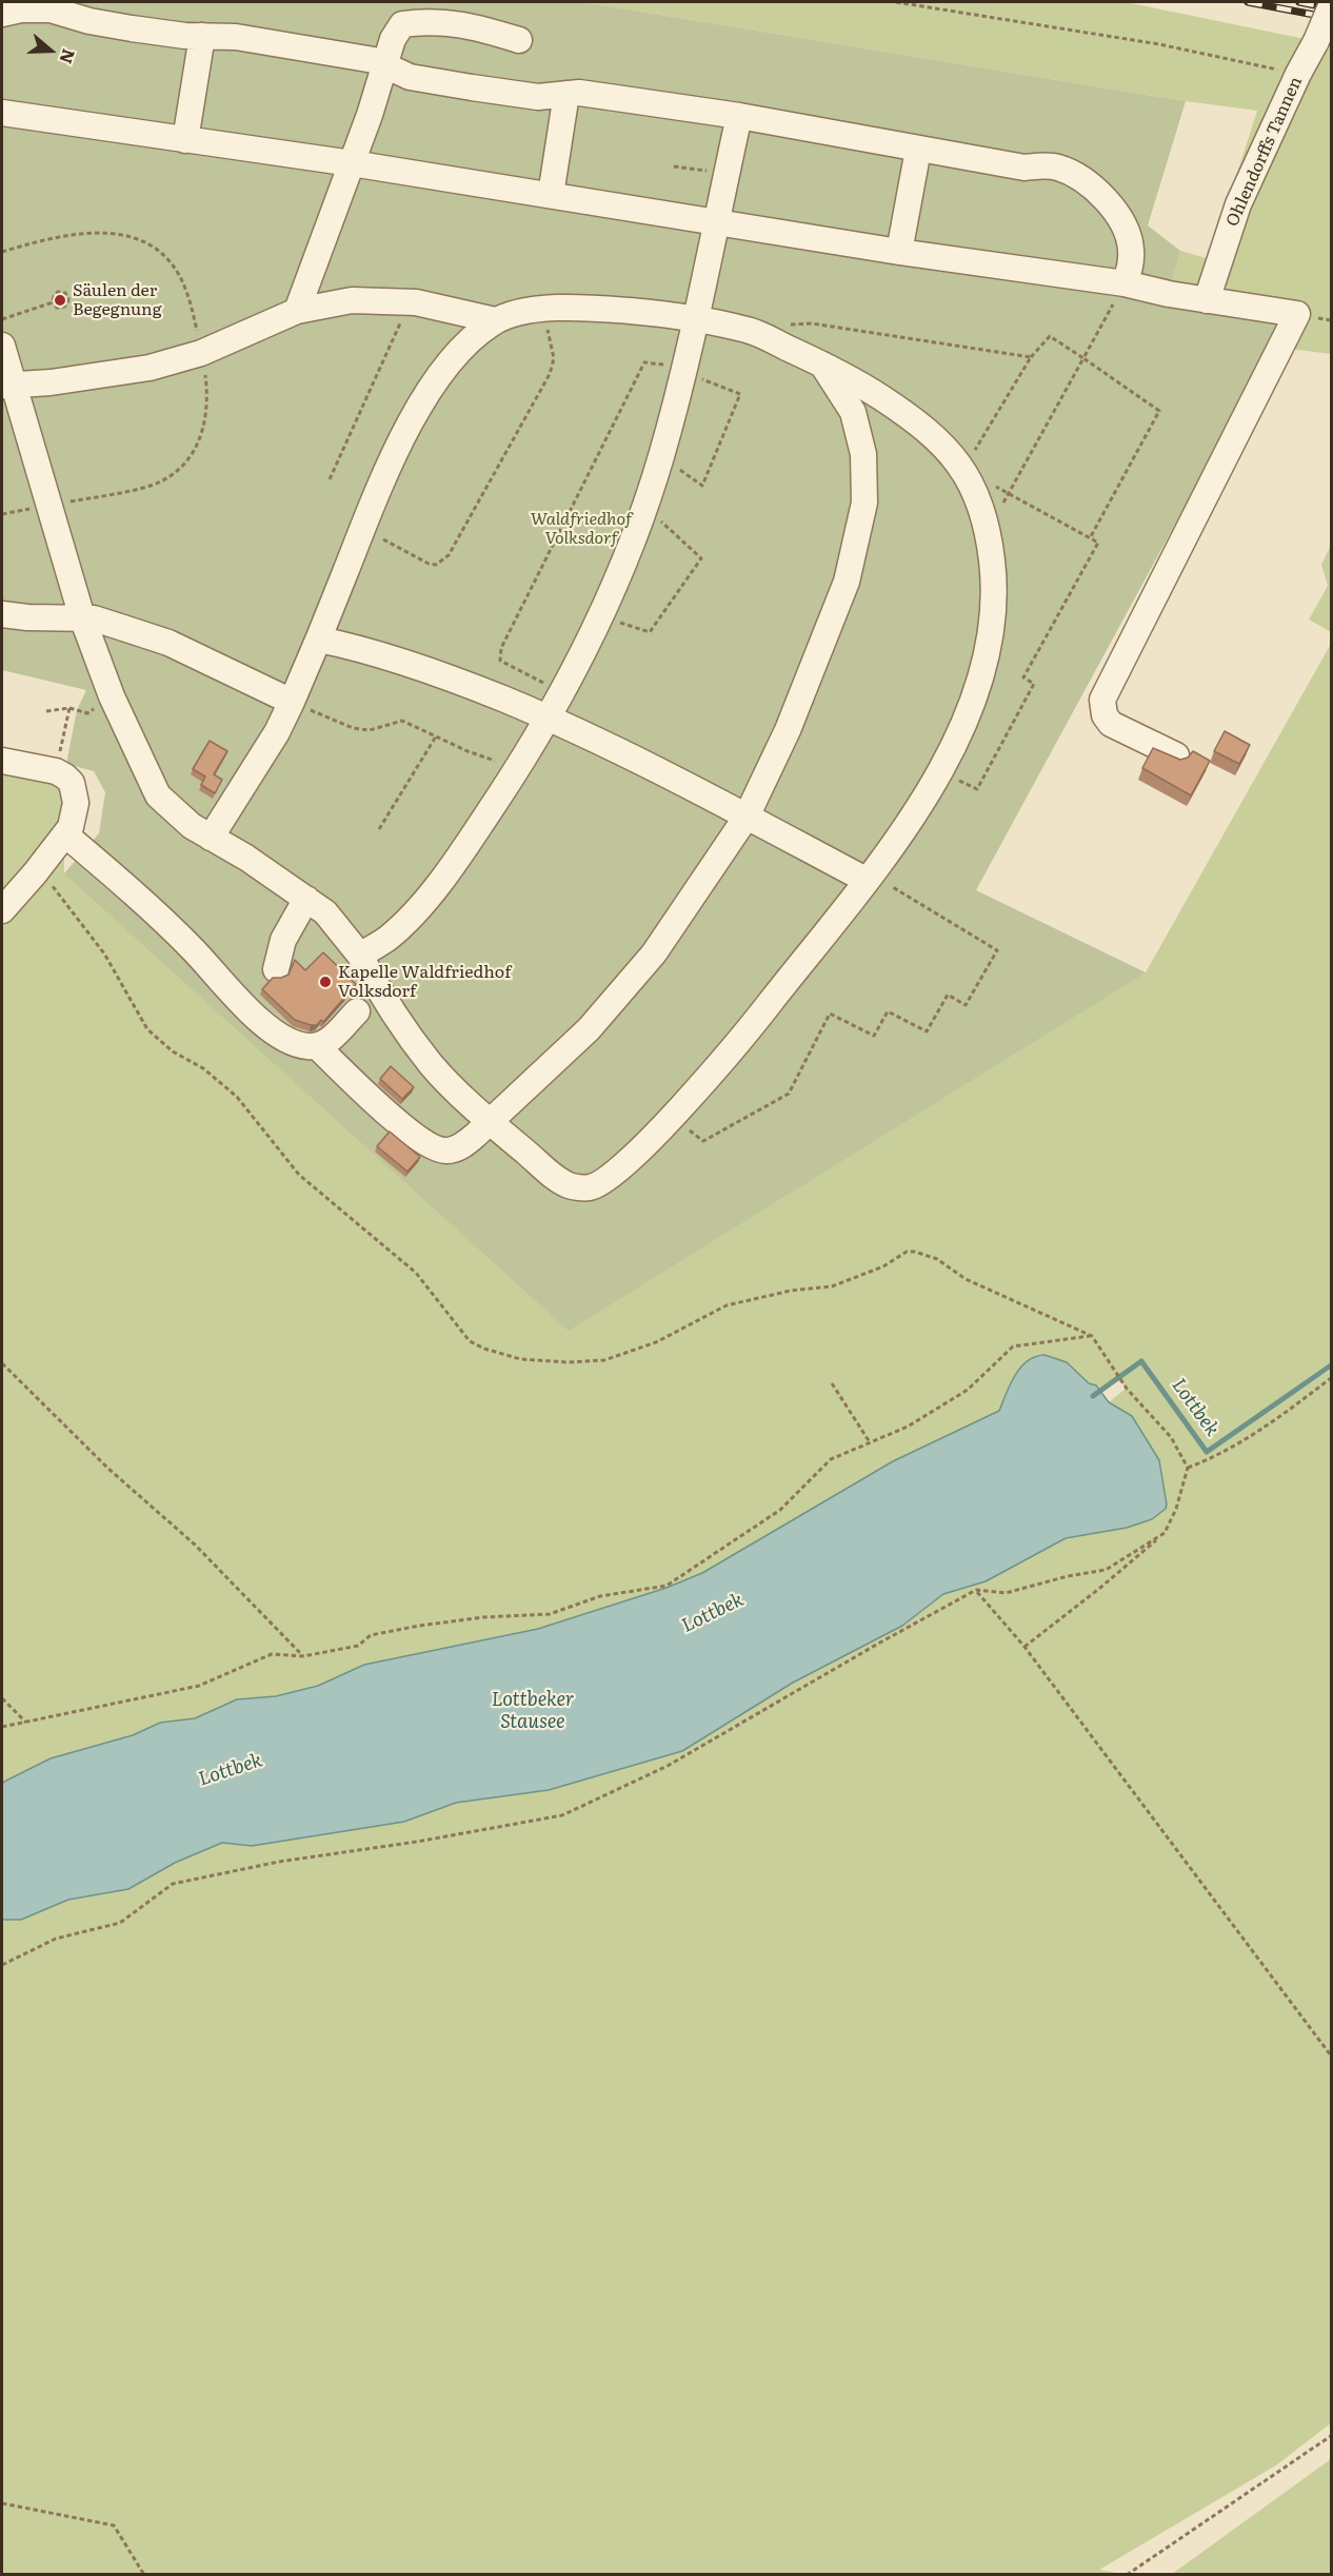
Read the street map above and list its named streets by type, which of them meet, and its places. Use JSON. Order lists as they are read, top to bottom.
{
  "streets": {
    "street": ["Ohlendorffs Tannen"]
  },
  "water": ["Lottbek", "Lottbeker Stausee"],
  "parks": ["Waldfriedhof Volksdorf"],
  "places": ["Säulen der Begegnung", "Kapelle Waldfriedhof Volksdorf"],
  "north": "right"
}
